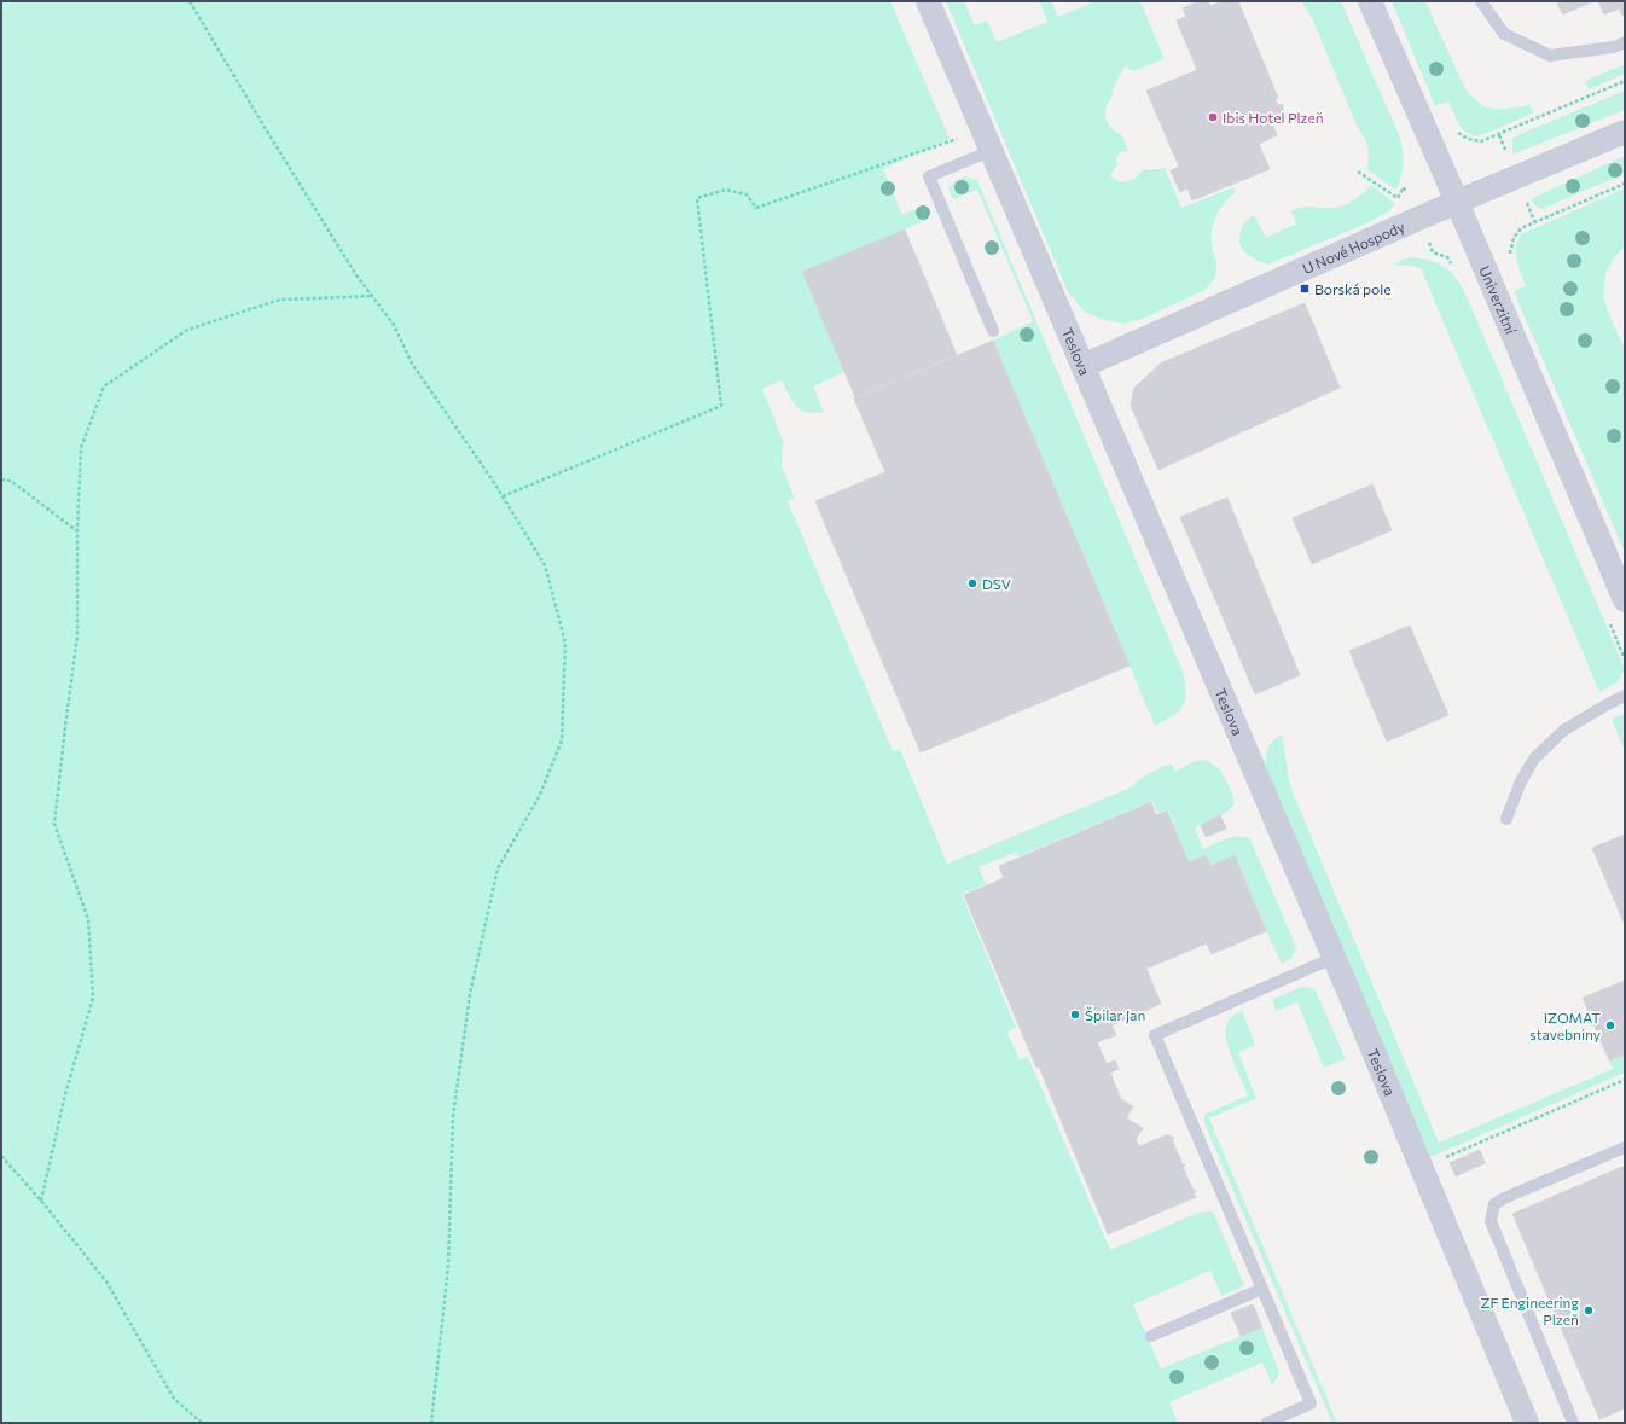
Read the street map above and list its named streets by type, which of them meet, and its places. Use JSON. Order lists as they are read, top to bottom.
{
  "streets": {
    "street": ["U Nové Hospody", "Univerzitní", "Teslova"]
  },
  "crossings": [
    ["U Nové Hospody", "Univerzitní"],
    ["U Nové Hospody", "Teslova"]
  ],
  "places": {
    "other": [
      "Ibis Hotel Plzeň",
      "DSV",
      "Špilar Jan",
      "IZOMAT stavebniny",
      "ZF Engineering Plzeň"
    ],
    "transit": ["Borská pole"]
  }
}
